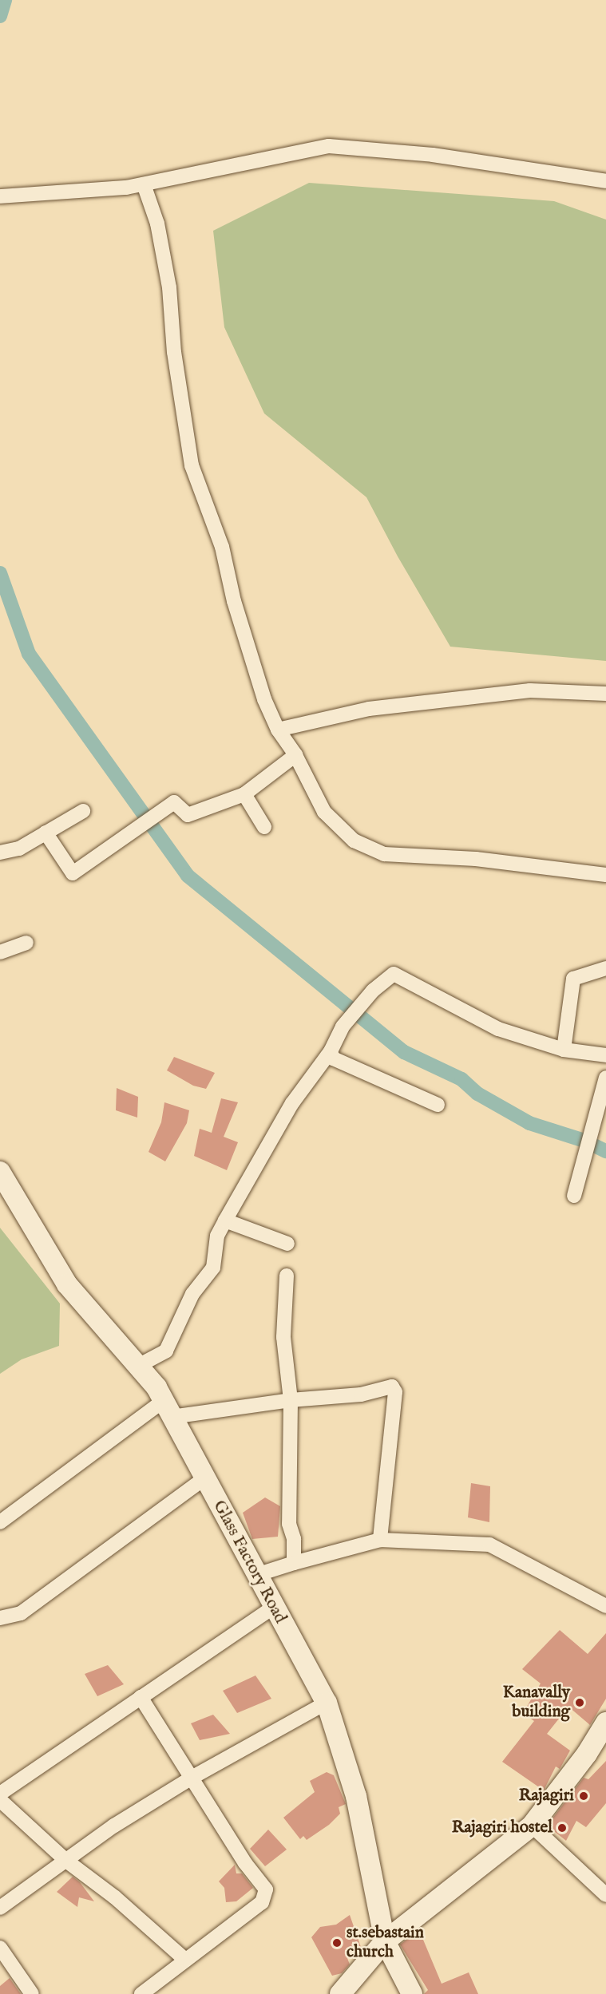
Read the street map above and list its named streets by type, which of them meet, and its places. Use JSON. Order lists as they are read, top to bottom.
{
  "streets": {
    "main road": ["Glass Factory Road"]
  },
  "places": [
    "Kanavally building",
    "Rajagiri",
    "Rajagiri hostel",
    "st.sebastain church"
  ]
}
